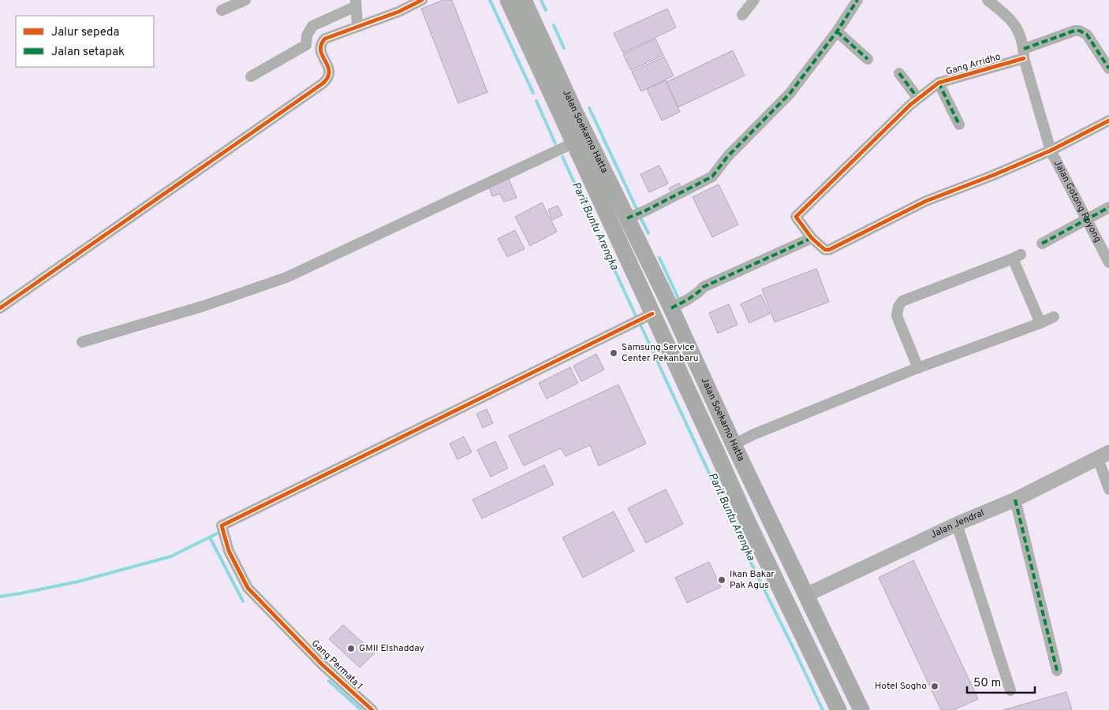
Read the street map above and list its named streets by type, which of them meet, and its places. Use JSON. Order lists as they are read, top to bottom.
{
  "streets": {
    "main road": ["Jalan Soekarno Hatta", "Jalan Jendral"],
    "street": ["Gang Arridho", "Jalan Gotong Royong", "Gang Permata 1"]
  },
  "crossings": [
    ["Gang Arridho", "Jalan Gotong Royong"],
    ["Jalan Soekarno Hatta", "Jalan Jendral"],
    ["Jalan Soekarno Hatta", "Gang Permata 1"]
  ],
  "water": ["Parit Buntu Arengka"],
  "places": [
    "Samsung Service Center Pekanbaru",
    "Ikan Bakar Pak Agus",
    "GMII Elshadday",
    "Hotel Sogho"
  ],
  "legend": ["Jalur sepeda", "Jalan setapak"],
  "scale_bar": "50 m"
}
